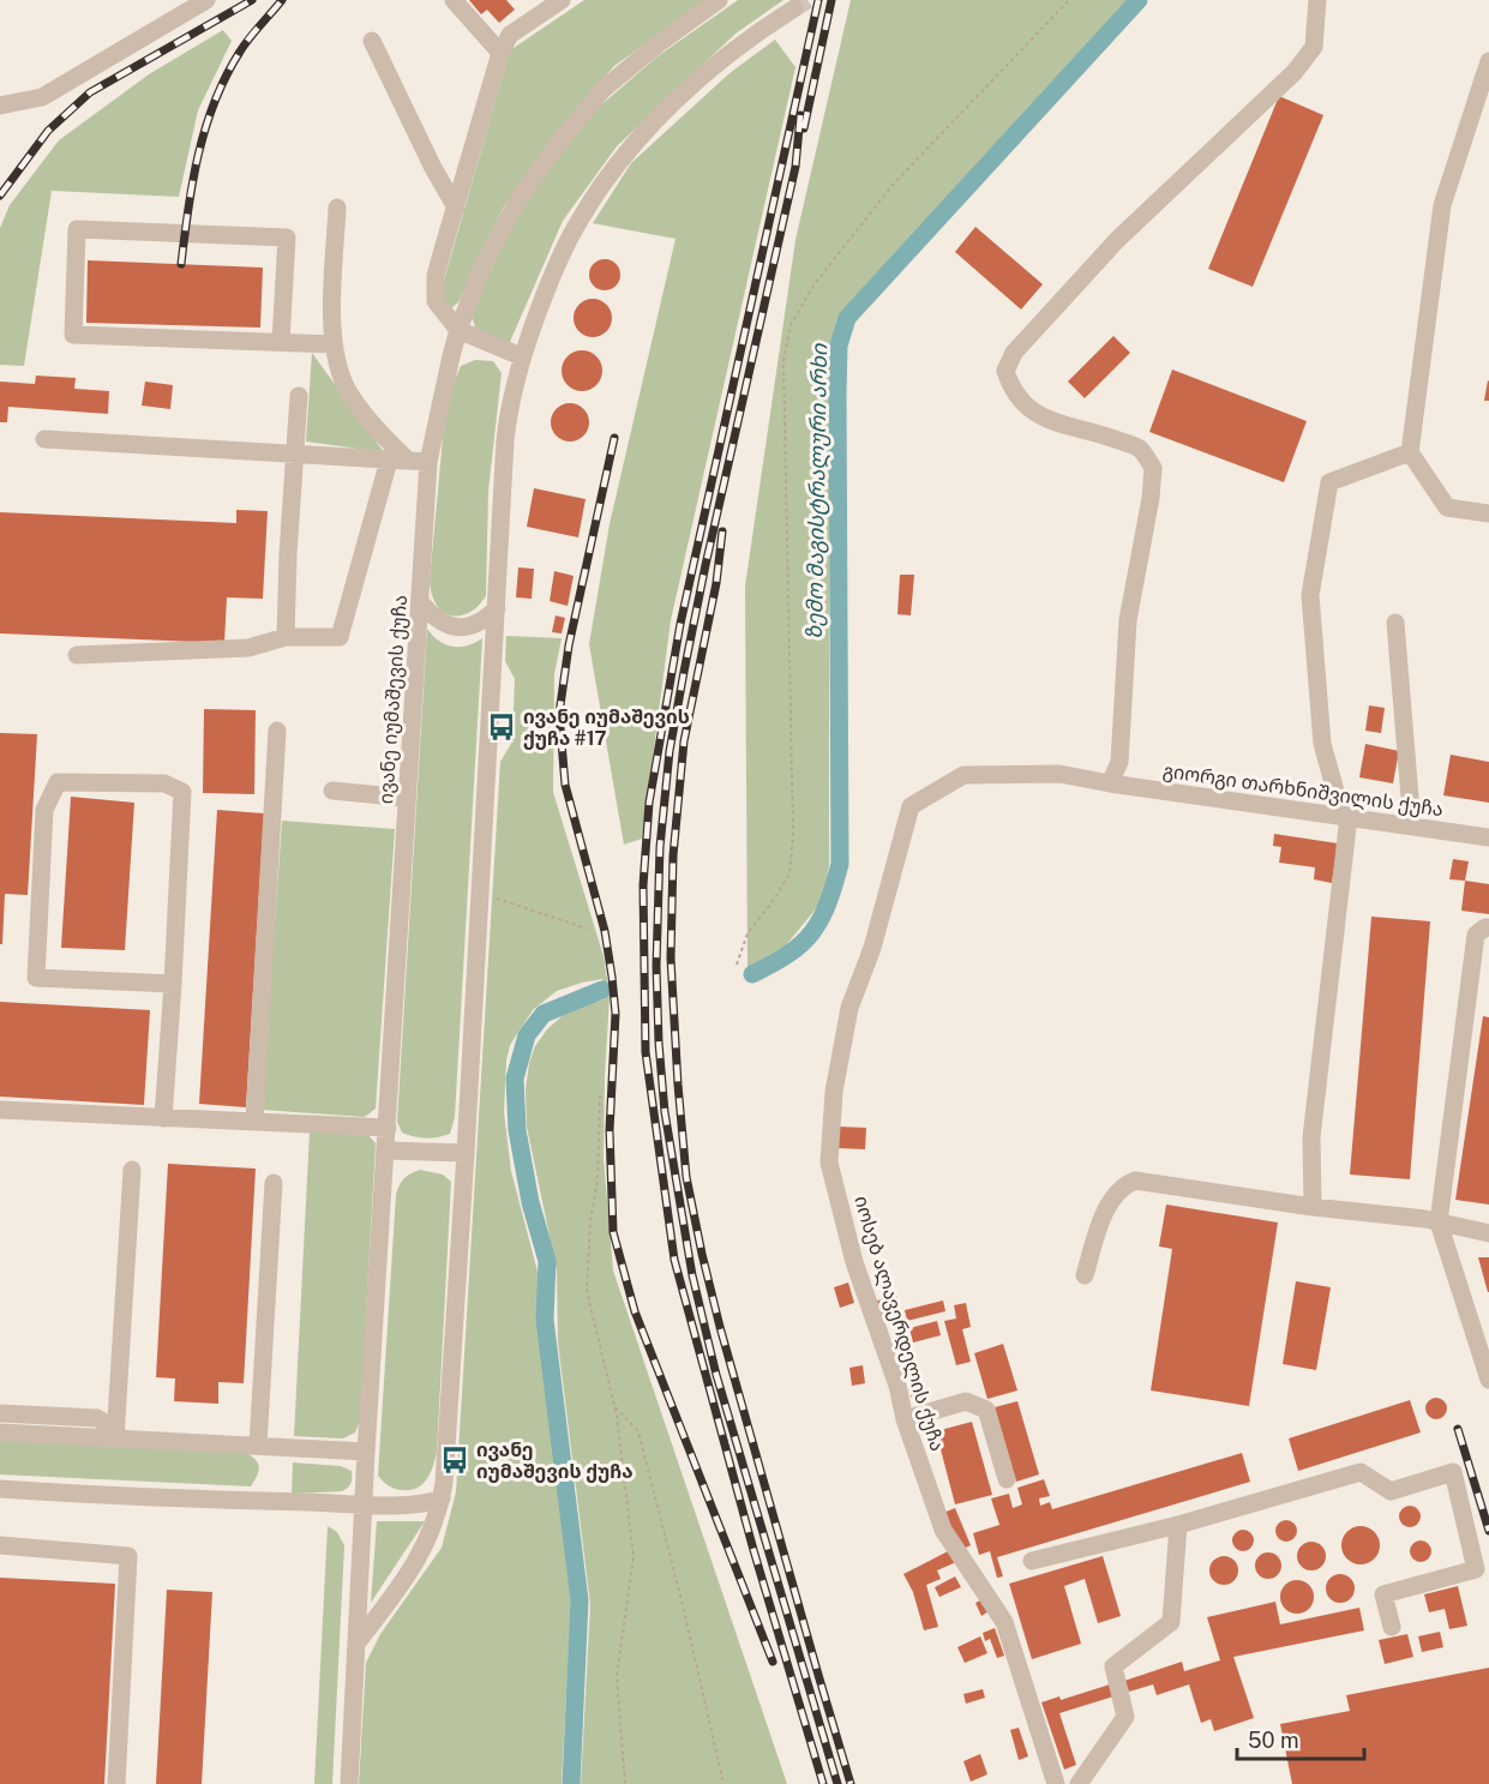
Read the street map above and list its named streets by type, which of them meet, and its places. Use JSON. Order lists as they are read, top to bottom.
{
  "streets": {
    "street": ["ივანე იუმაშევის ქუჩა", "გიორგი თარხნიშვილის ქუჩა", "იოსებ ალავერდელის ქუჩა"]
  },
  "crossings": [
    ["გიორგი თარხნიშვილის ქუჩა", "იოსებ ალავერდელის ქუჩა"]
  ],
  "water": ["ზემო მაგისტრალური არხი"],
  "places": {
    "bus stop": ["ივანე იუმაშევის ქუჩა #17", "ივანე იუმაშევის ქუჩა"]
  },
  "scale_bar": "50 m"
}
